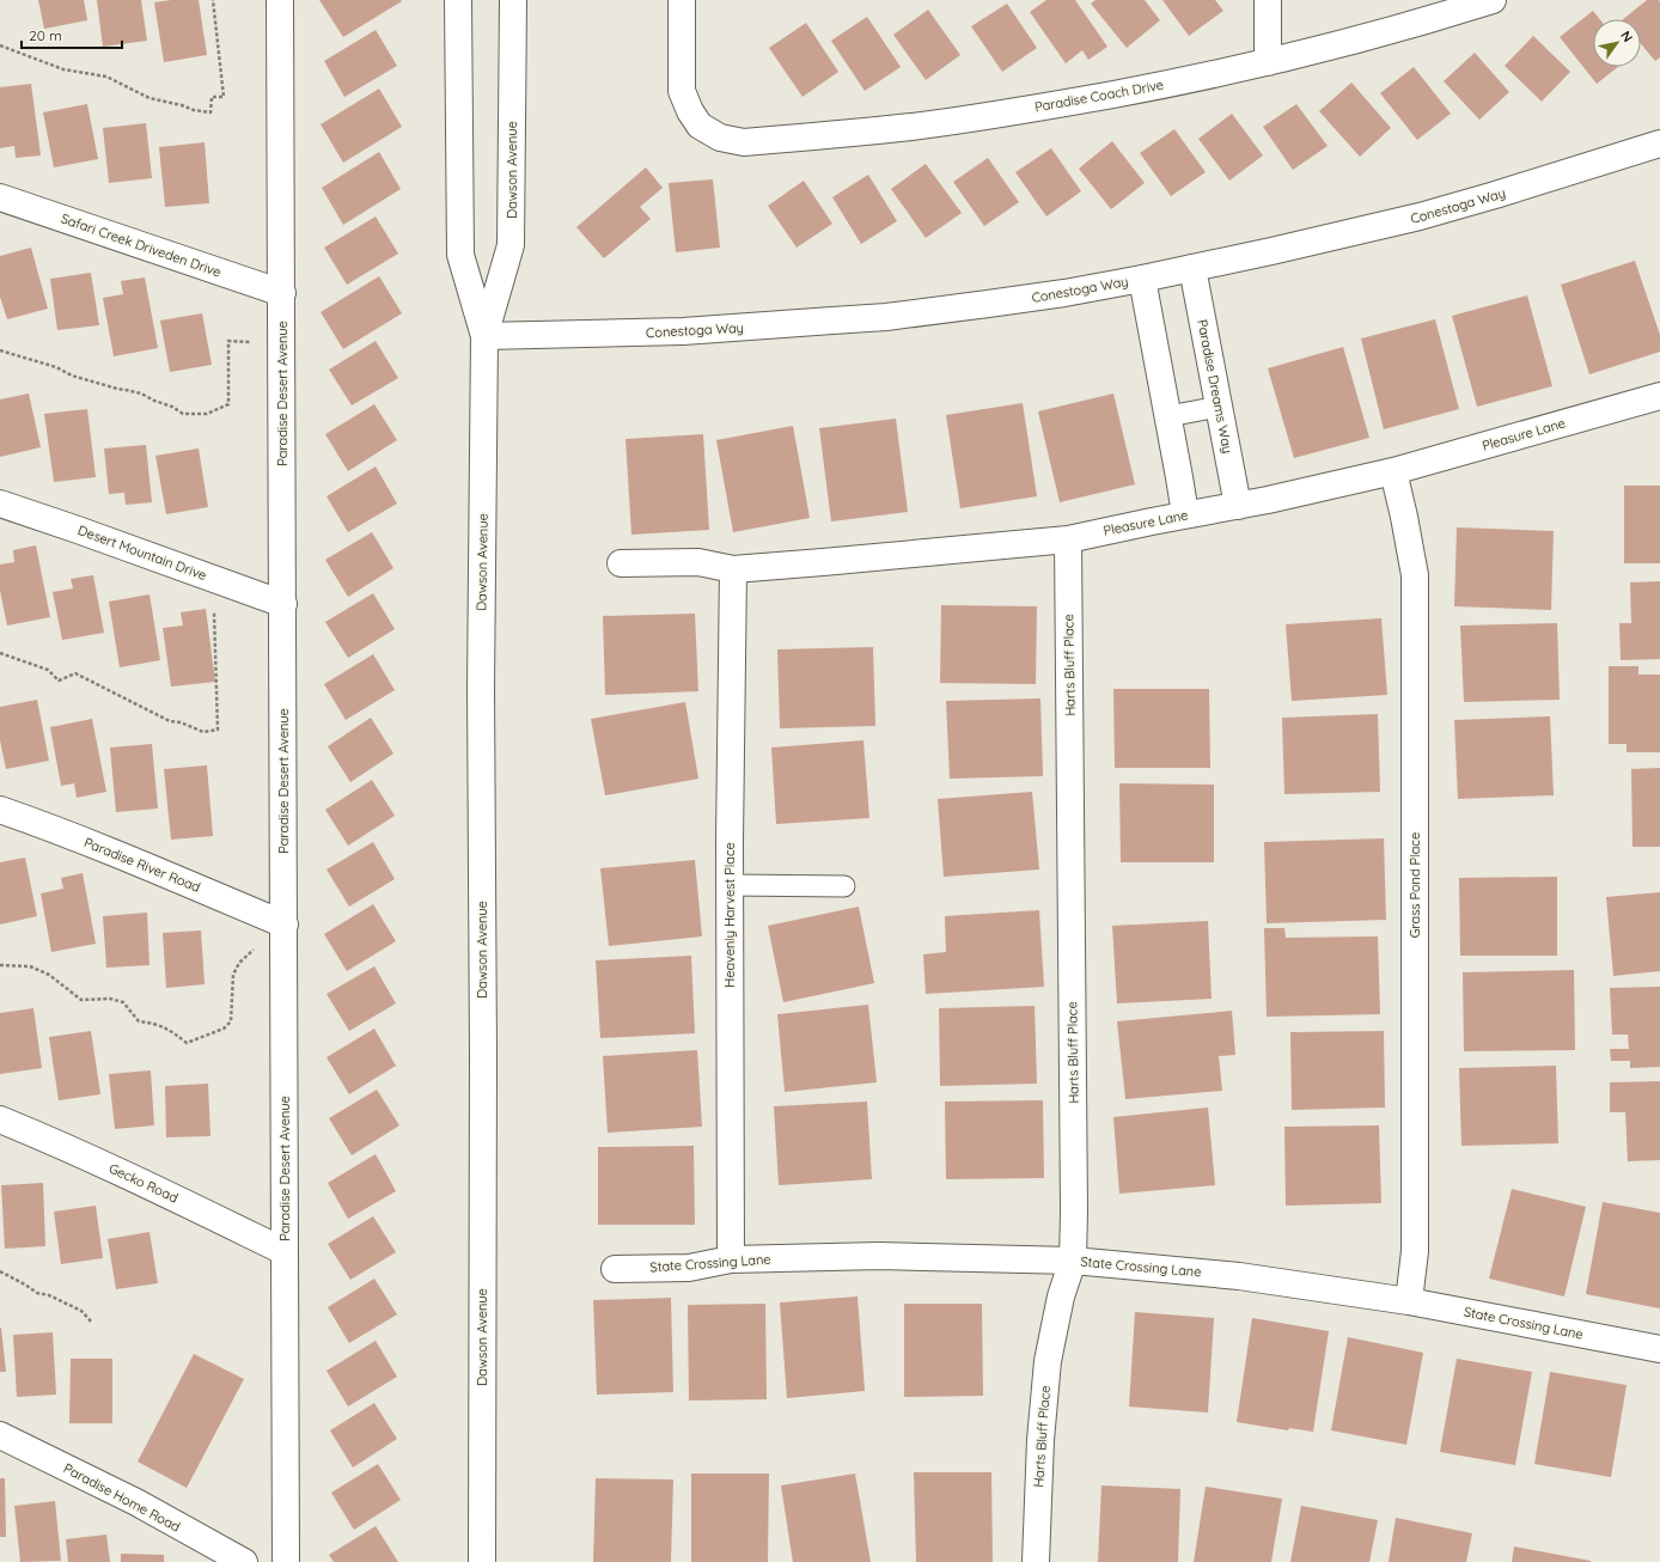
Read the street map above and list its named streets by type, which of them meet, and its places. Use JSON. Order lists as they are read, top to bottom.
{
  "streets": {
    "street": [
      "Paradise Coach Drive",
      "Dawson Avenue",
      "Conestoga Way",
      "Safari Creek Driveden Drive",
      "Paradise Dreams Way",
      "Paradise Desert Avenue",
      "Pleasure Lane",
      "Desert Mountain Drive",
      "Harts Bluff Place",
      "Paradise River Road",
      "Grass Pond Place",
      "Heavenly Harvest Place",
      "Gecko Road",
      "State Crossing Lane",
      "Paradise Home Road"
    ]
  },
  "crossings": [
    ["Dawson Avenue", "Conestoga Way"],
    ["Conestoga Way", "Paradise Dreams Way"],
    ["Safari Creek Driveden Drive", "Paradise Desert Avenue"],
    ["Paradise Dreams Way", "Pleasure Lane"],
    ["Paradise Desert Avenue", "Desert Mountain Drive"],
    ["Paradise Desert Avenue", "Paradise River Road"],
    ["Paradise Desert Avenue", "Gecko Road"],
    ["Pleasure Lane", "Harts Bluff Place"],
    ["Pleasure Lane", "Grass Pond Place"],
    ["Pleasure Lane", "Heavenly Harvest Place"],
    ["Harts Bluff Place", "State Crossing Lane"],
    ["Grass Pond Place", "State Crossing Lane"],
    ["Heavenly Harvest Place", "State Crossing Lane"]
  ],
  "scale_bar": "20 m",
  "north": "top right"
}
